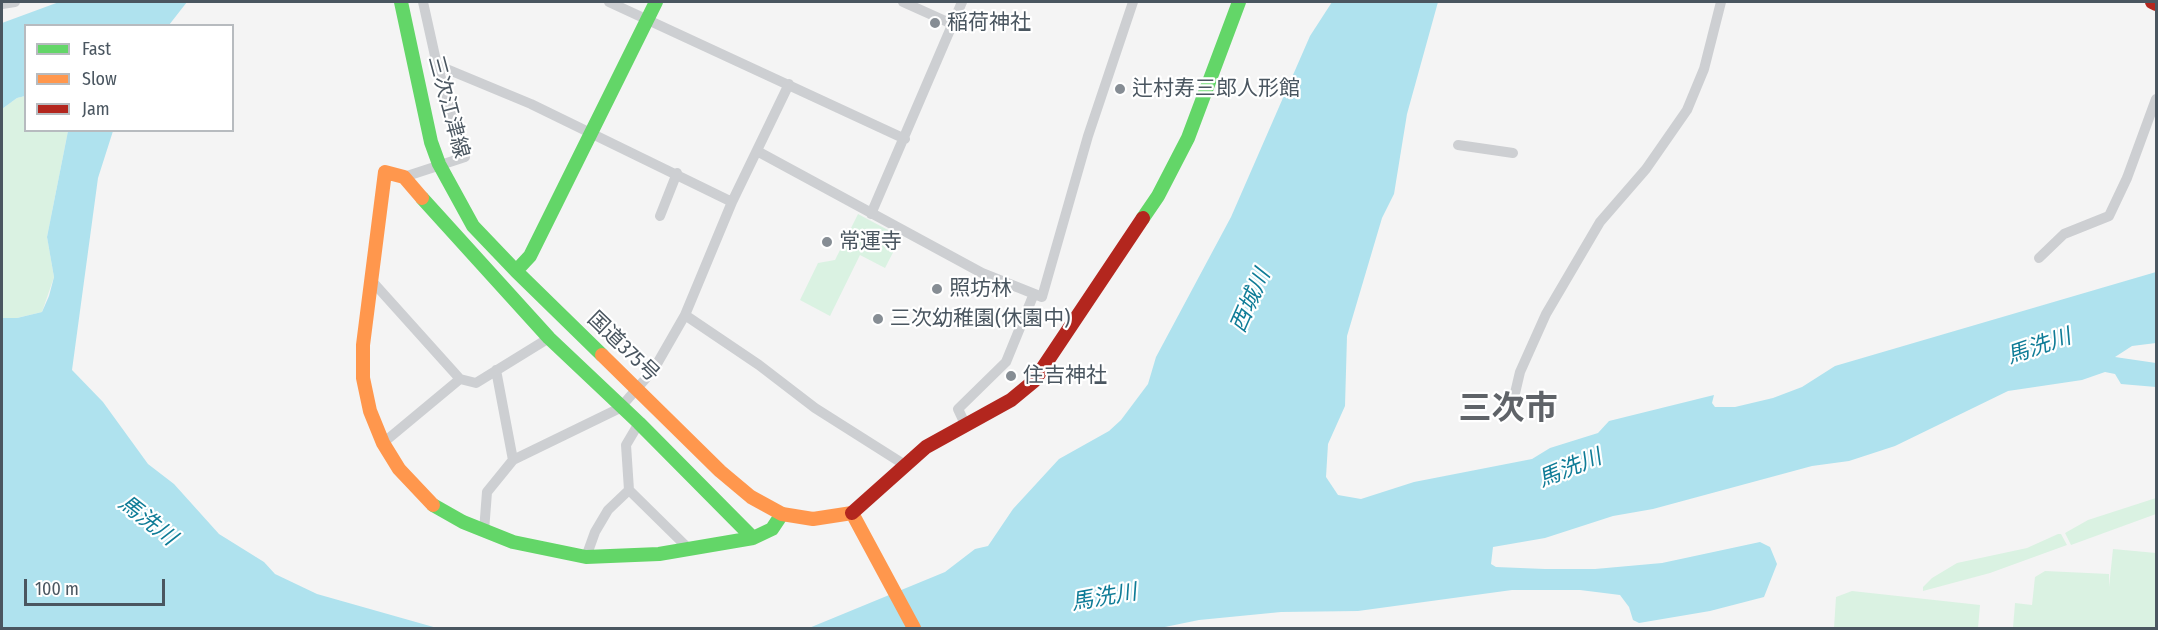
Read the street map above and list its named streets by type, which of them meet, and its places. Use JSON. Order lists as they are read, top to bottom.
{
  "streets": {
    "main road": ["三次江津線", "国道375号"]
  },
  "crossings": [
    ["三次江津線", "国道375号"]
  ],
  "districts": ["三次市"],
  "water": ["西城川", "馬洗川"],
  "places": [
    "稲荷神社",
    "辻村寿三郎人形館",
    "常運寺",
    "照坊林",
    "三次幼稚園(休園中)",
    "住吉神社"
  ],
  "legend": ["Fast", "Slow", "Jam"],
  "scale_bar": "100 m"
}
